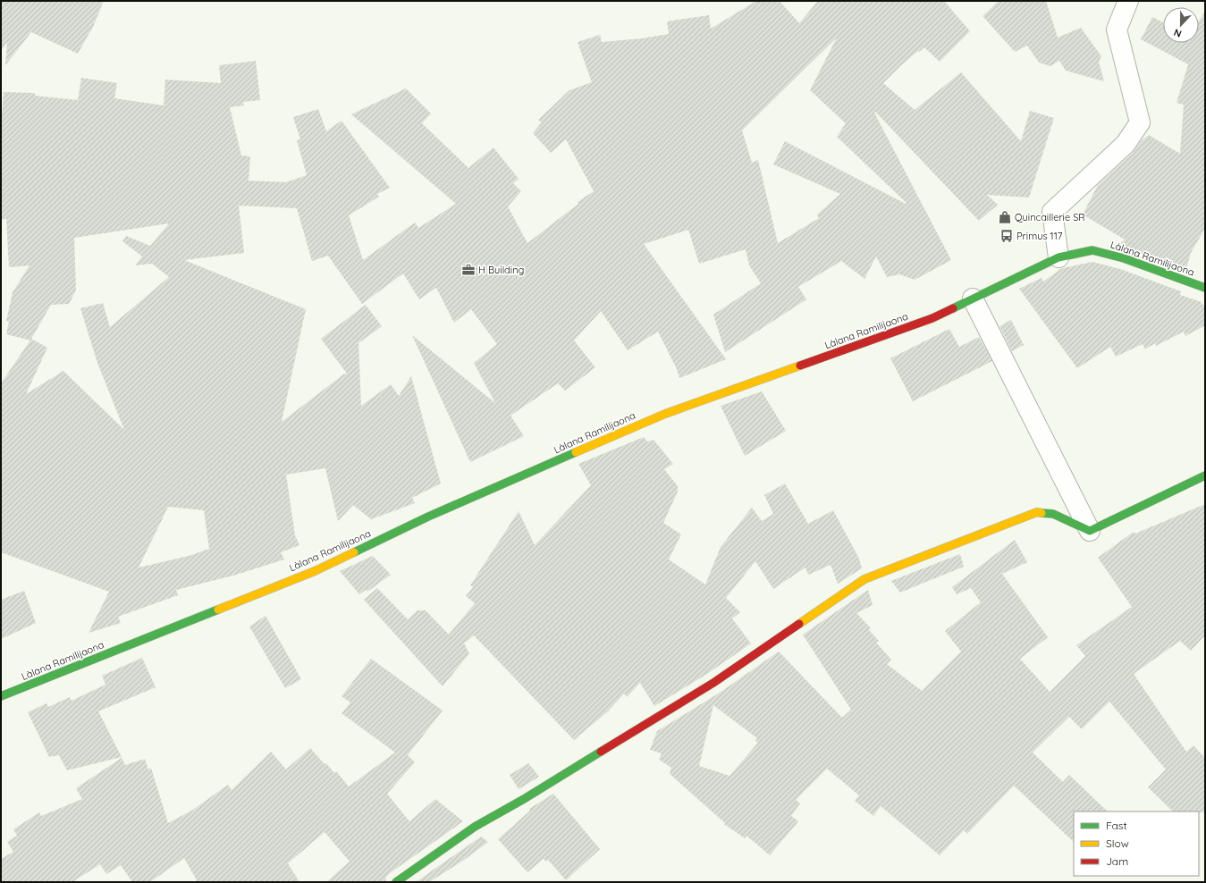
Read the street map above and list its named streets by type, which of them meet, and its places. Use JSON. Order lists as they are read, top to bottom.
{
  "streets": {
    "street": ["Làlana Ramilijaona"]
  },
  "places": {
    "shop": ["Quincaillerie SR"],
    "bus stop": ["Primus 117"],
    "office": ["H Building"]
  },
  "legend": ["Fast", "Slow", "Jam"],
  "north": "bottom"
}
